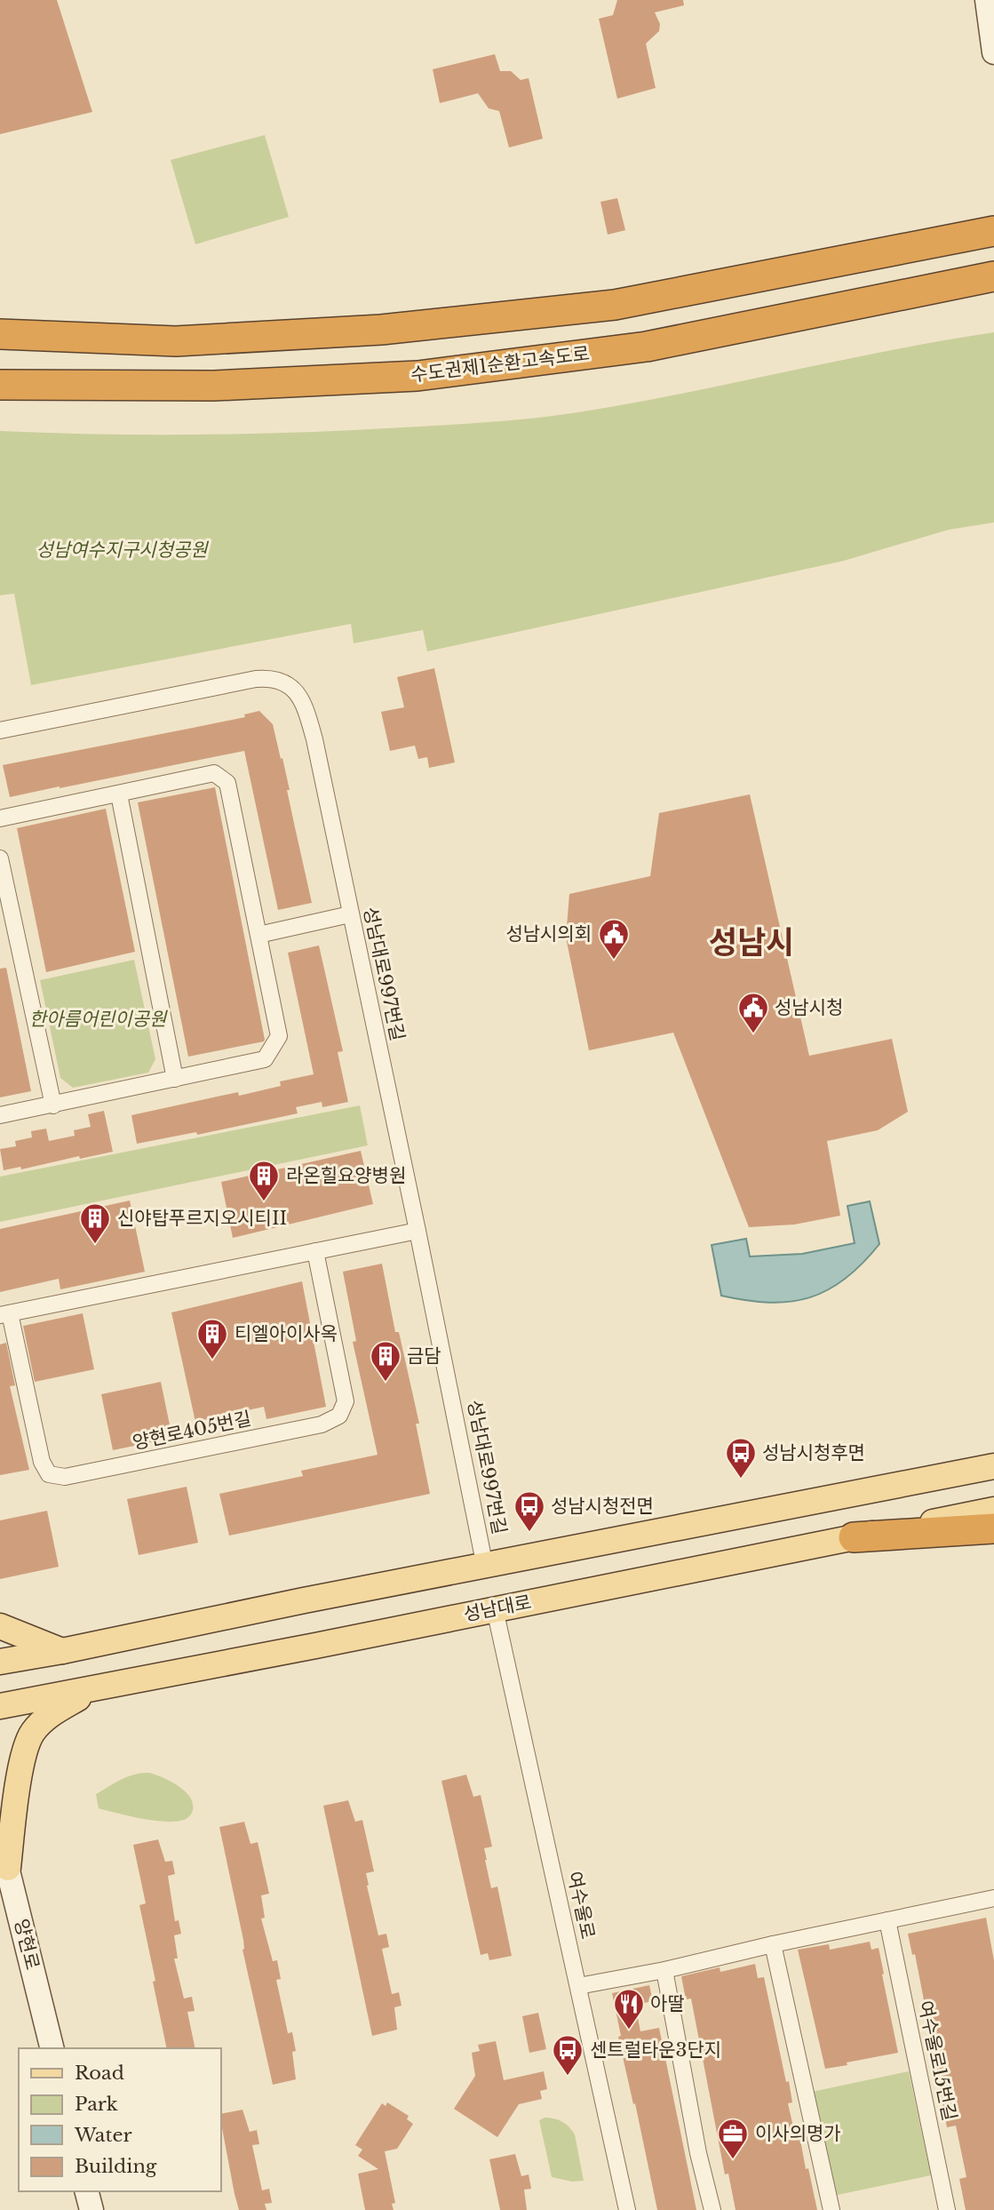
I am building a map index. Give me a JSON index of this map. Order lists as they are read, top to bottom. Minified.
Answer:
{"streets":{"highway":["수도권제1순환고속도로"],"main road":["성남대로","양현로"],"street":["성남대로997번길","양현로405번길","여수울로","여수울로15번길"]},"crossings":[["성남대로997번길","양현로405번길"],["성남대로","여수울로"]],"districts":["성남시"],"parks":["성남여수지구시청공원","한아름어린이공원"],"places":{"public building":["성남시의회","성남시청"],"building":["라온힐요양병원","신야탑푸르지오시티II","티엘아이사옥","금담"],"bus stop":["성남시청후면","성남시청전면","센트럴타운3단지"],"restaurant":["아딸"],"office":["이사의명가"]},"legend":["Road","Park","Water","Building"]}
